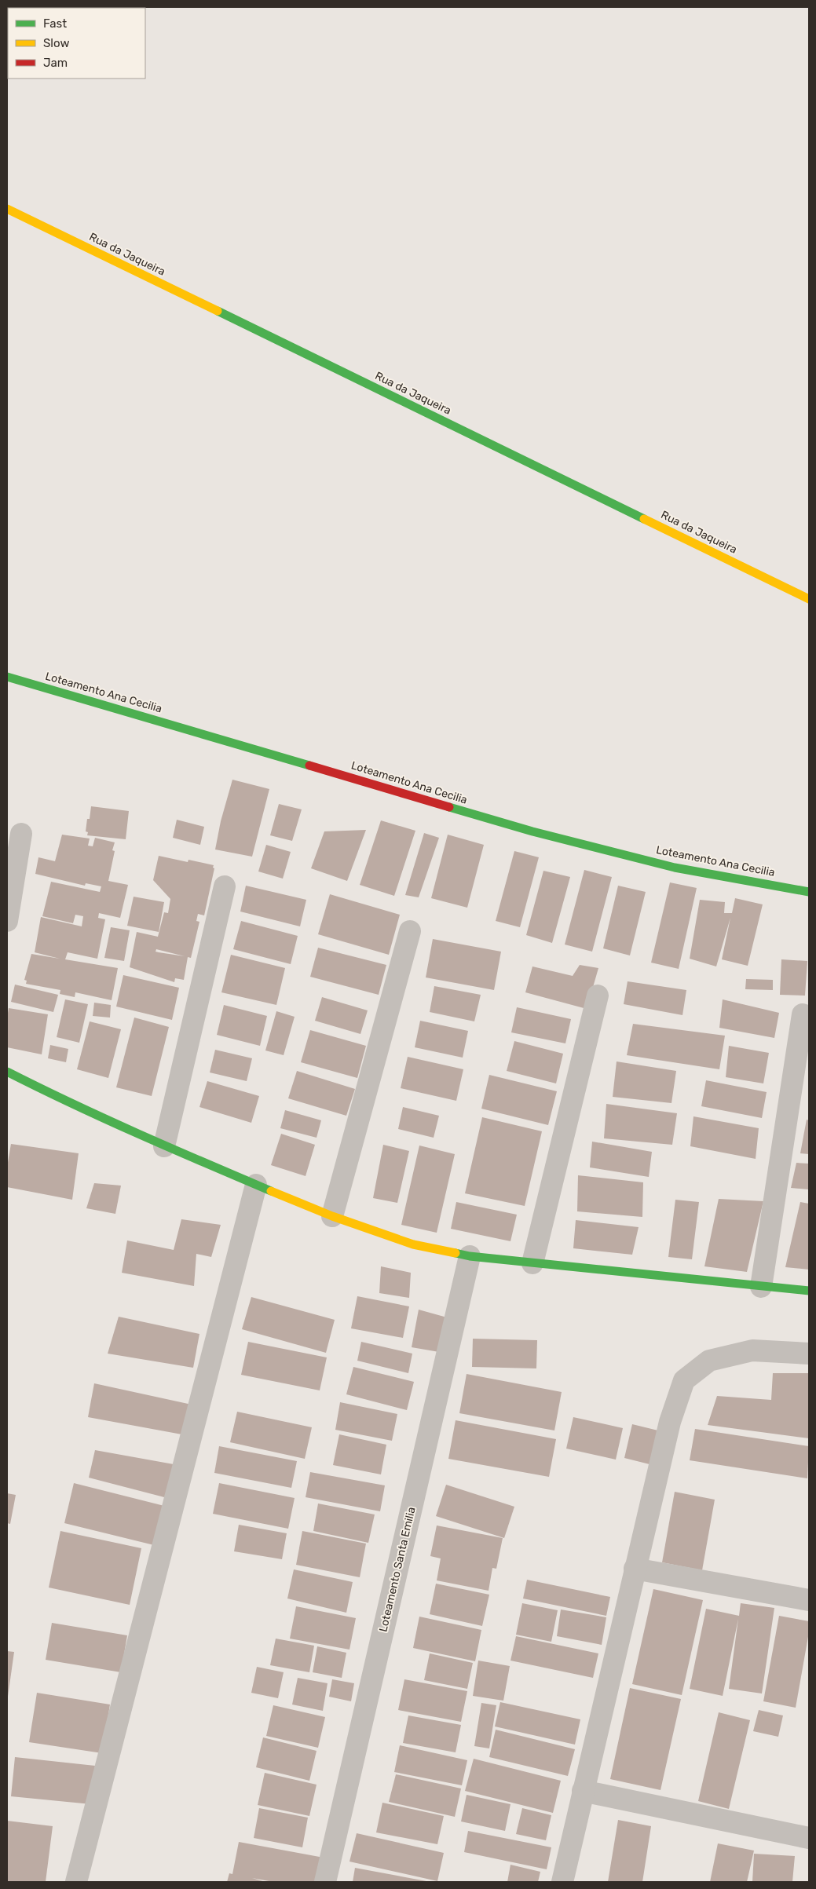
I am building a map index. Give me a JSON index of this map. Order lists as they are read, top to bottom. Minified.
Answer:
{"streets":{"street":["Rua da Jaqueira","Loteamento Ana Cecilia","Loteamento Santa Emilia"]},"legend":["Fast","Slow","Jam"]}
